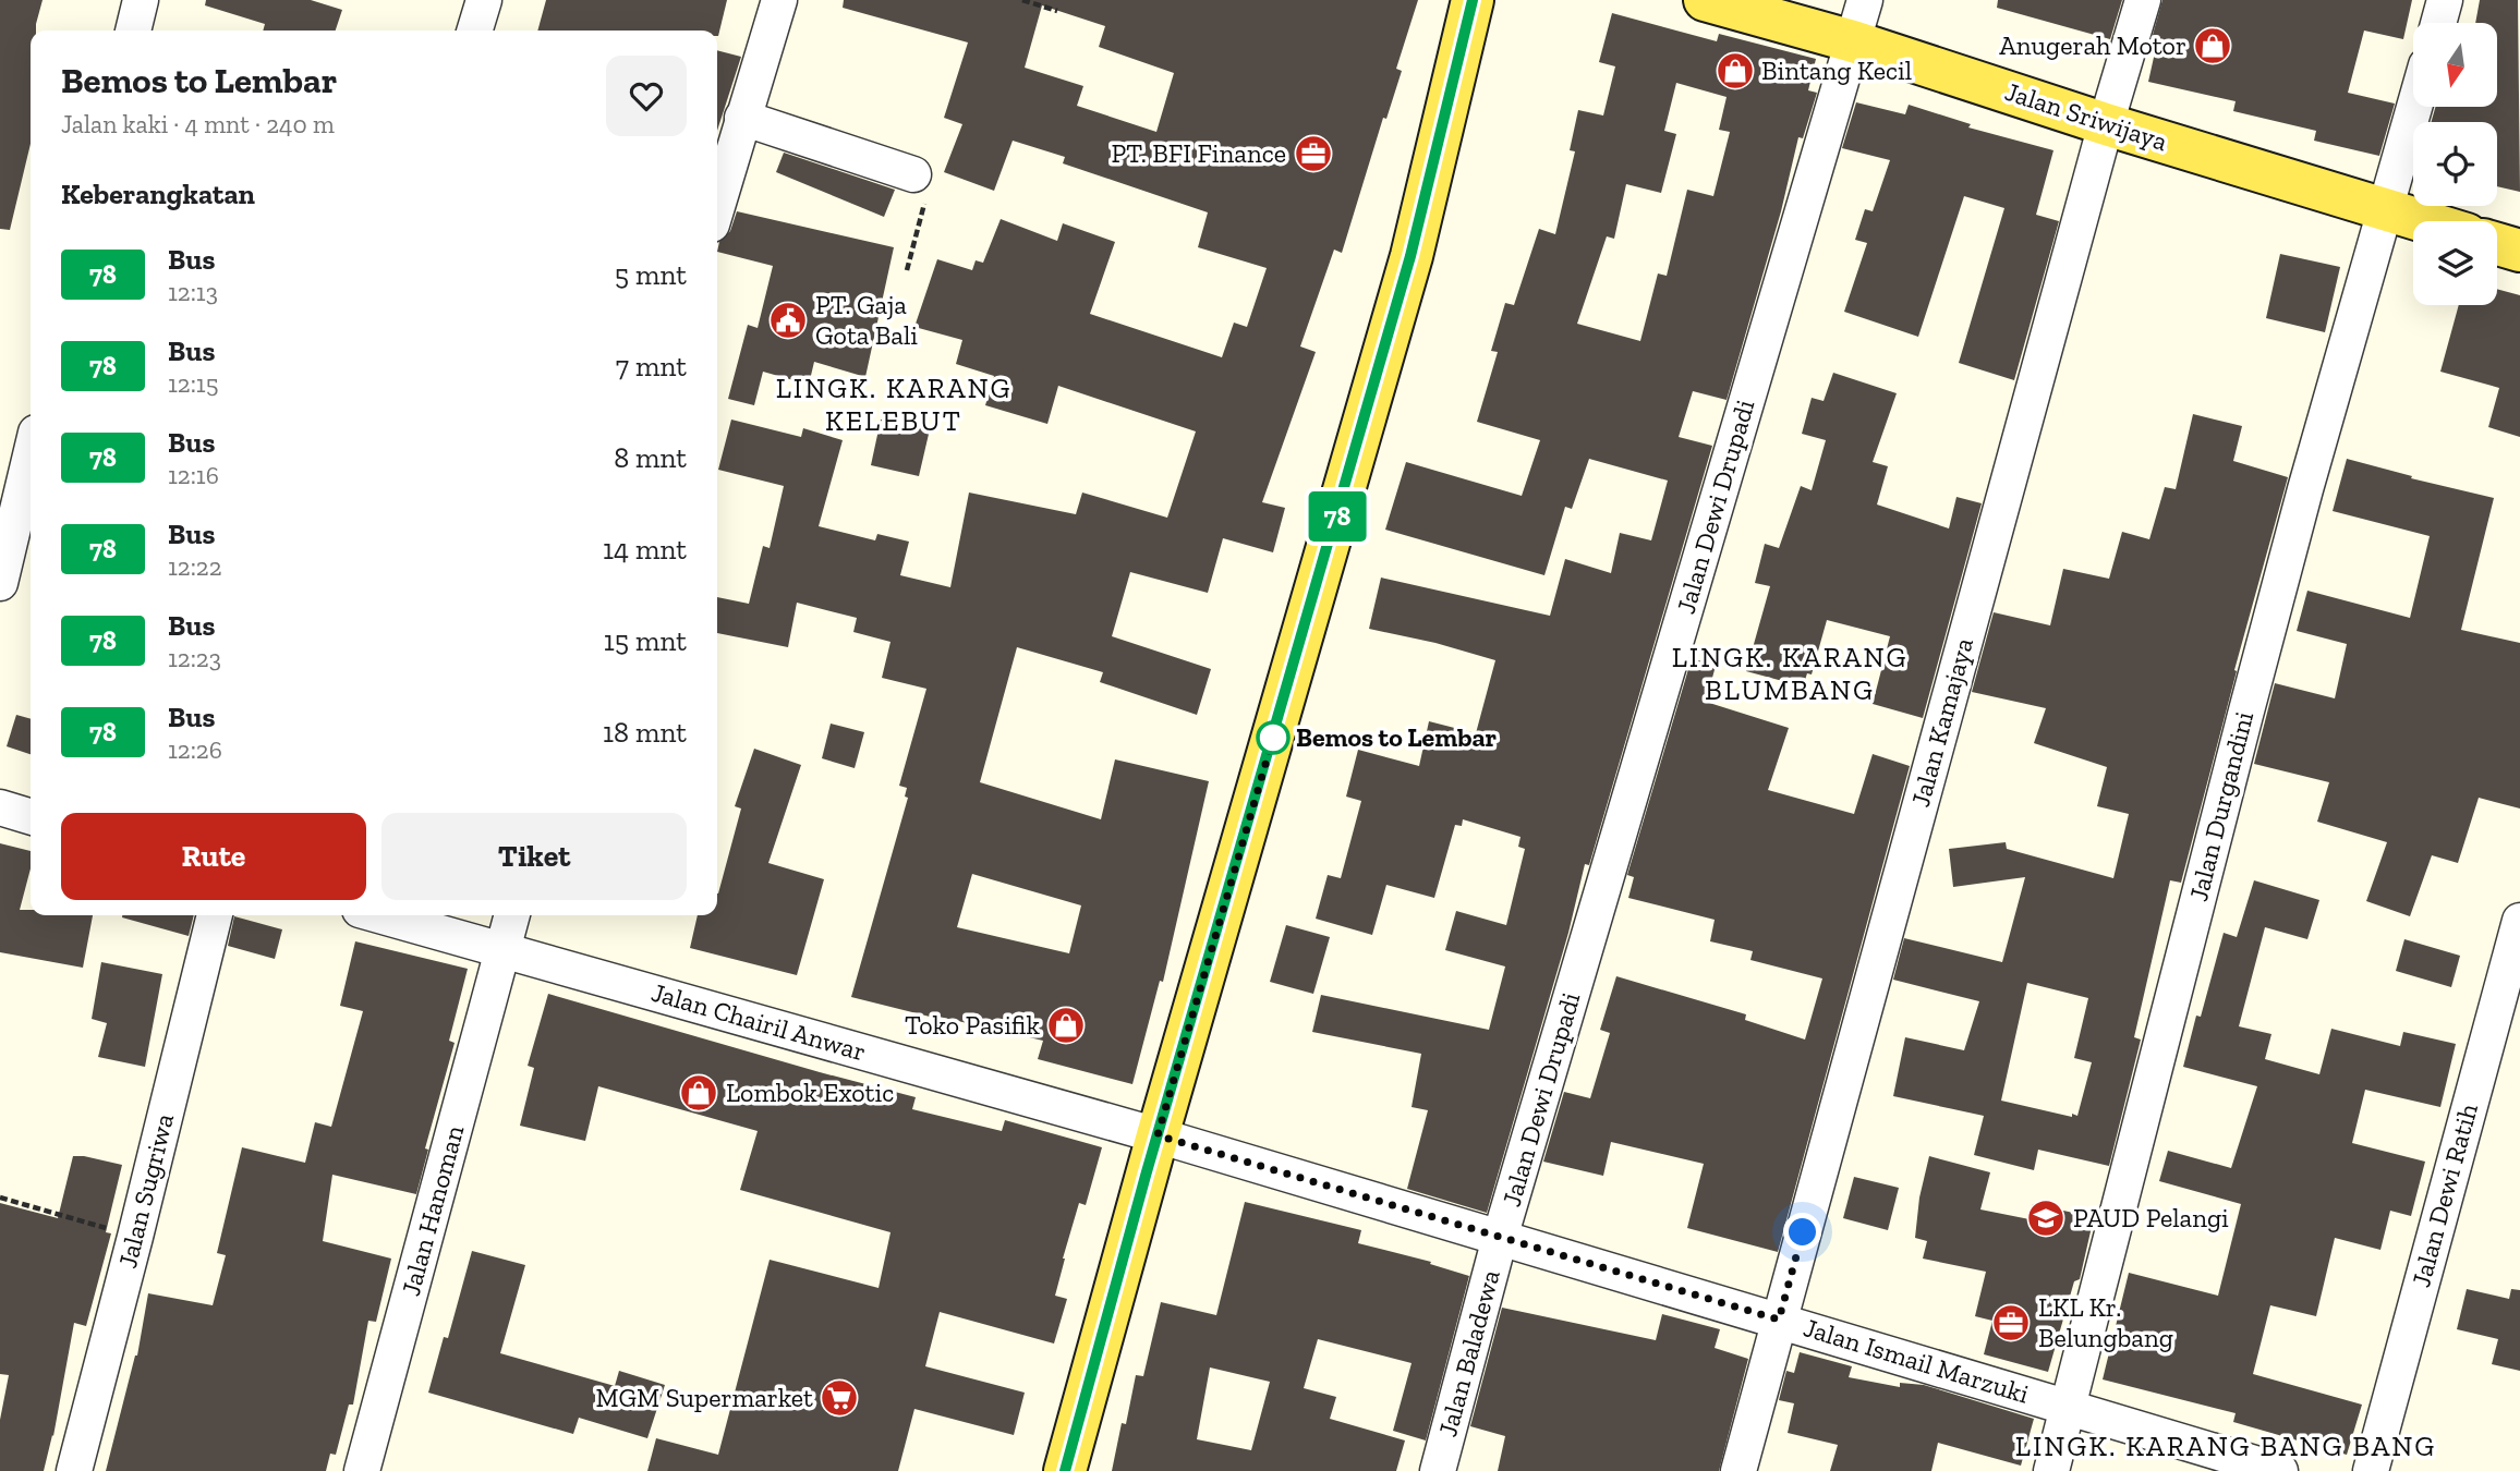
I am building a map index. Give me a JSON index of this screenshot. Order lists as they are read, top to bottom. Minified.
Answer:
{"streets":{"main road":["Jalan Sriwijaya"],"street":["Jalan Dewi Drupadi","Jalan Kamajaya","Jalan Durgandini","Jalan Chairil Anwar","Jalan Sugriwa","Jalan Dewi Ratih","Jalan Hanoman","Jalan Baladewa","Jalan Ismail Marzuki"]},"crossings":[["Jalan Sriwijaya","Jalan Dewi Drupadi"],["Jalan Sriwijaya","Jalan Kamajaya"],["Jalan Sriwijaya","Jalan Durgandini"],["Jalan Dewi Drupadi","Jalan Baladewa"],["Jalan Dewi Drupadi","Jalan Ismail Marzuki"],["Jalan Kamajaya","Jalan Ismail Marzuki"],["Jalan Durgandini","Jalan Ismail Marzuki"],["Jalan Chairil Anwar","Jalan Hanoman"],["Jalan Chairil Anwar","Jalan Ismail Marzuki"],["Jalan Baladewa","Jalan Ismail Marzuki"]],"districts":["LINGK. KARANG KELEBUT","LINGK. KARANG BLUMBANG","LINGK. KARANG BANG BANG"],"places":{"shop":["Anugerah Motor","Bintang Kecil","Toko Pasifik","Lombok Exotic"],"office":["PT. BFI Finance","LKL Kr. Belungbang"],"public building":["PT. Gaja Gota Bali"],"other":["Bemos to Lembar"],"school or university":["PAUD Pelangi"],"supermarket":["MGM Supermarket"]},"lines":["bus line 78"],"north":"bottom","page":{"on_map":"78","heading":[["Bemos to Lembar","Jalan kaki · 4 mnt · 240 m"],"Keberangkatan"],"list":[{"mark":"78","name":"Bus","note":"12:13","value":"5 mnt"},{"mark":"78","name":"Bus","note":"12:15","value":"7 mnt"},{"mark":"78","name":"Bus","note":"12:16","value":"8 mnt"},{"mark":"78","name":"Bus","note":"12:22","value":"14 mnt"},{"mark":"78","name":"Bus","note":"12:23","value":"15 mnt"},{"mark":"78","name":"Bus","note":"12:26","value":"18 mnt"}],"buttons":["Rute","Tiket"]}}
